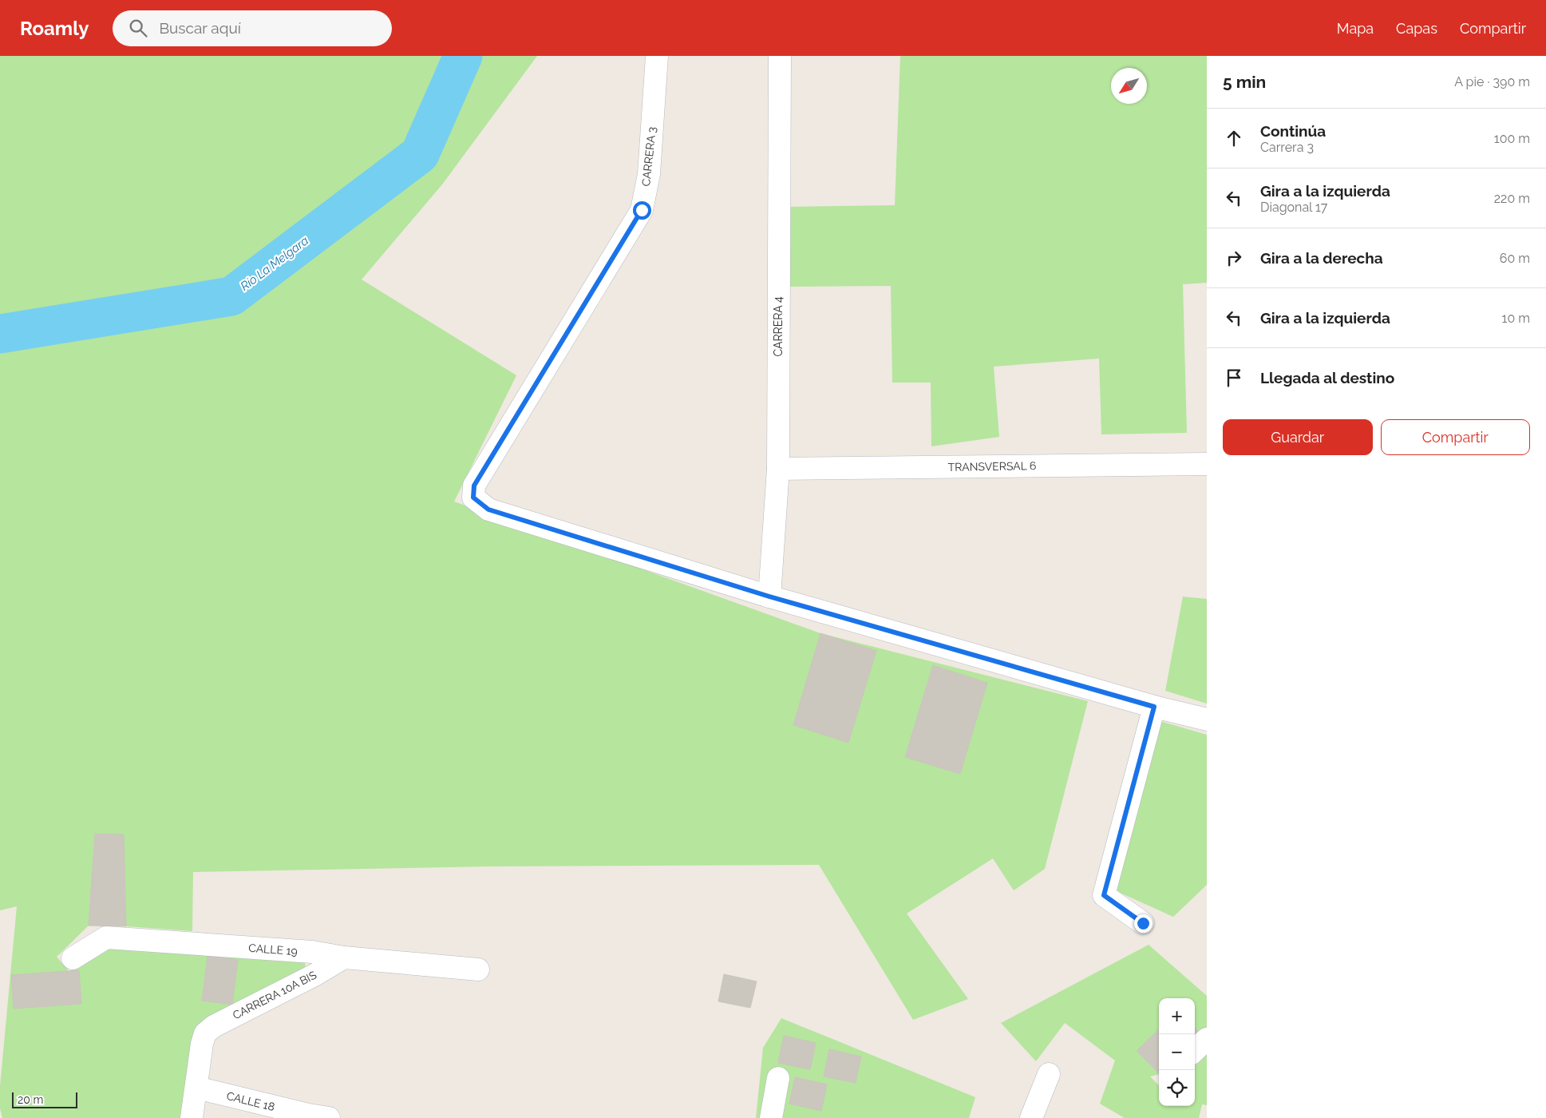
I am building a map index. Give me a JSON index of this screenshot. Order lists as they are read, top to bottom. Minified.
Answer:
{"streets":{"street":["CARRERA 3","CARRERA 4","TRANSVERSAL 6","CALLE 19","CARRERA 10A BIS","CALLE 18"]},"crossings":[["CARRERA 3","CARRERA 4"],["CARRERA 4","TRANSVERSAL 6"],["CALLE 19","CARRERA 10A BIS"],["CARRERA 10A BIS","CALLE 18"]],"water":["Río La Melgara"],"scale_bar":"20 m","north":"bottom left","page":{"header":"Roamly","search":"Buscar aquí","nav":["Mapa","Capas","Compartir"],"heading":["5 min","A pie · 390 m"],"list":[["Continúa","Carrera 3","100 m"],["Gira a la izquierda","Diagonal 17","220 m"],["Gira a la derecha","60 m"],["Gira a la izquierda","10 m"],"Llegada al destino"],"buttons":["Guardar","Compartir"],"map_buttons":["+","−"],"scale":"20 m"}}
